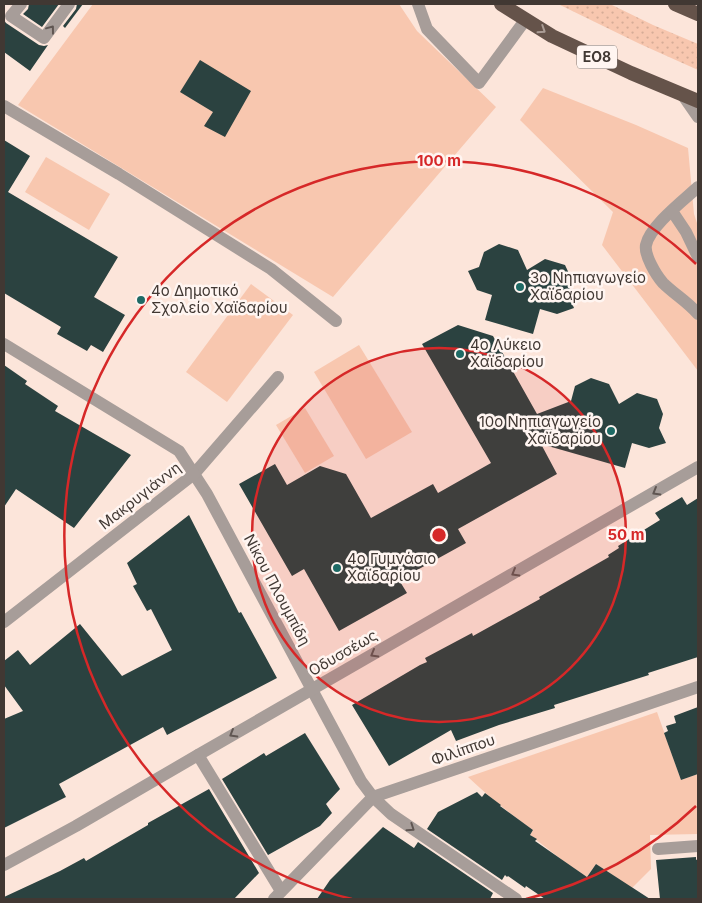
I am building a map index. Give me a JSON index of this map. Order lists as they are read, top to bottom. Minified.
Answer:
{"streets":{"highway":["ΕΟ8"],"street":["Μακρυγιάννη","Νίκου Πλουμπίδη","Οδυσσέως","Φιλίππου"]},"crossings":[["Μακρυγιάννη","Νίκου Πλουμπίδη"],["Νίκου Πλουμπίδη","Οδυσσέως"],["Νίκου Πλουμπίδη","Φιλίππου"]],"one_way":["Οδυσσέως"],"places":["3ο Νηπιαγωγείο Χαϊδαρίου","4ο Δημοτικό Σχολείο Χαϊδαρίου","4ο Λύκειο Χαϊδαρίου","10ο Νηπιαγωγείο Χαϊδαρίου","4ο Γυμνάσιο Χαϊδαρίου"],"rings":["100 m","50 m"]}
